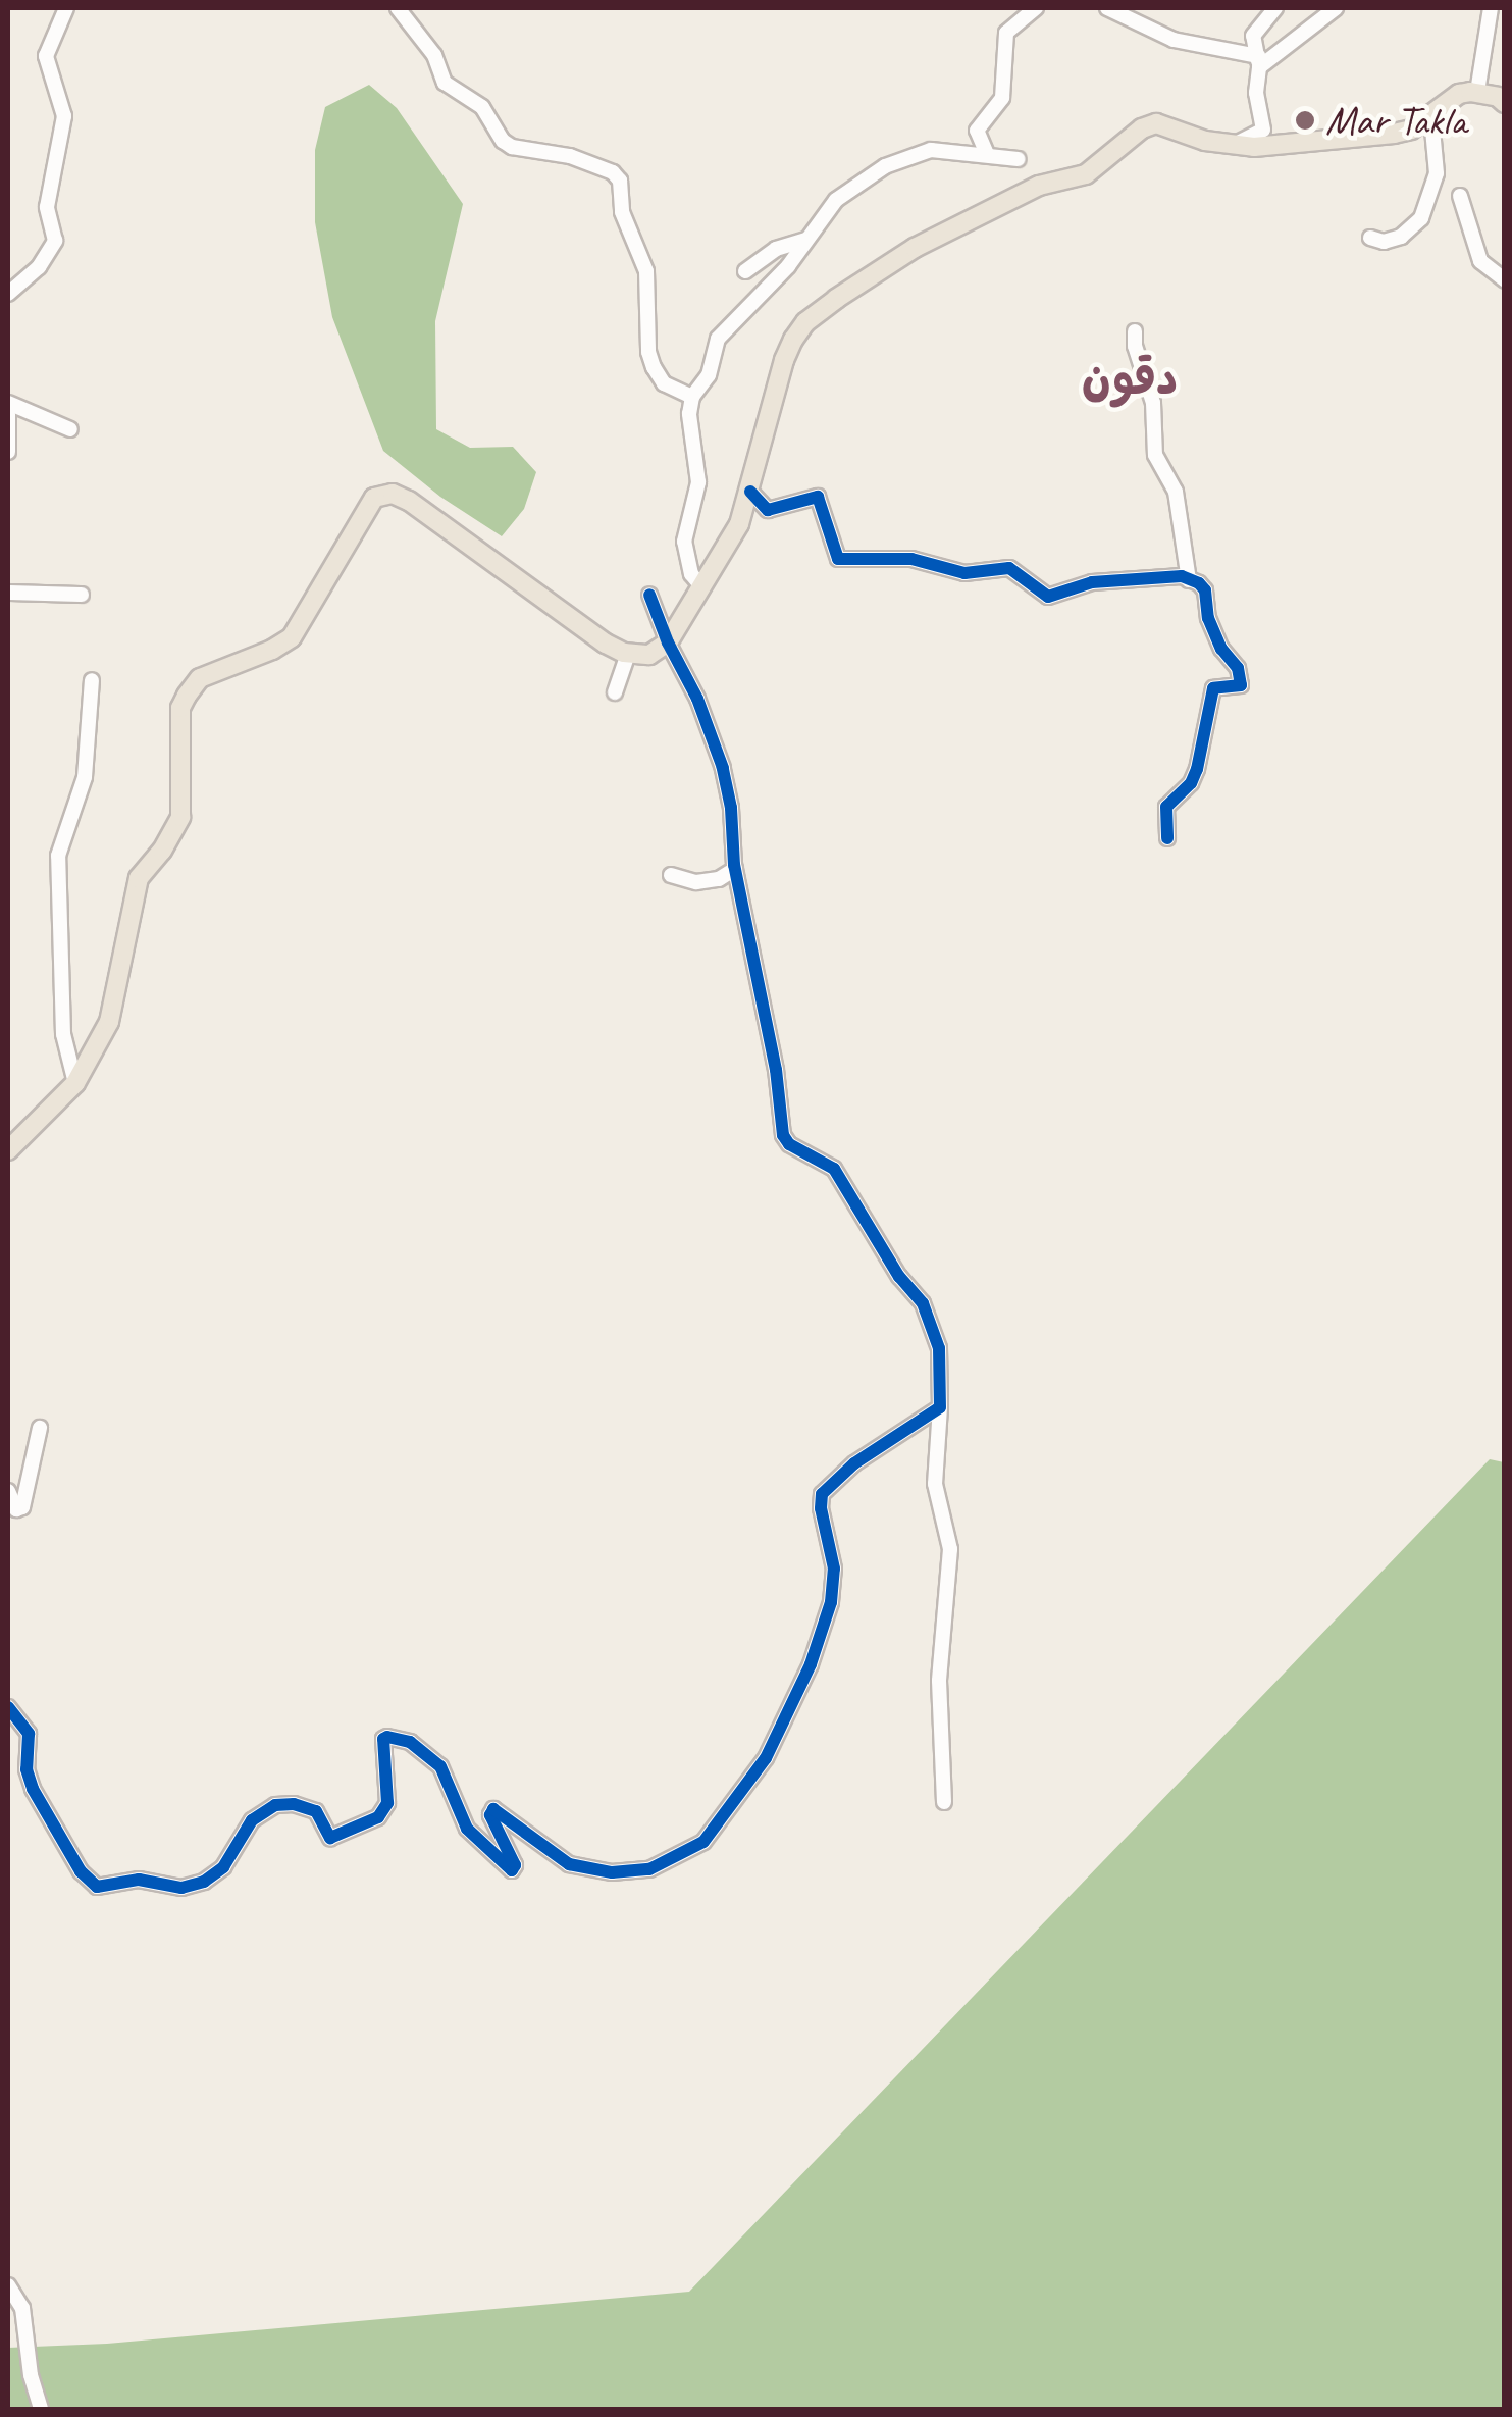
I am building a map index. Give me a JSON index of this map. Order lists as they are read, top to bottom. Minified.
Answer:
{"districts":["دقون"],"places":["Mar Takla"]}
